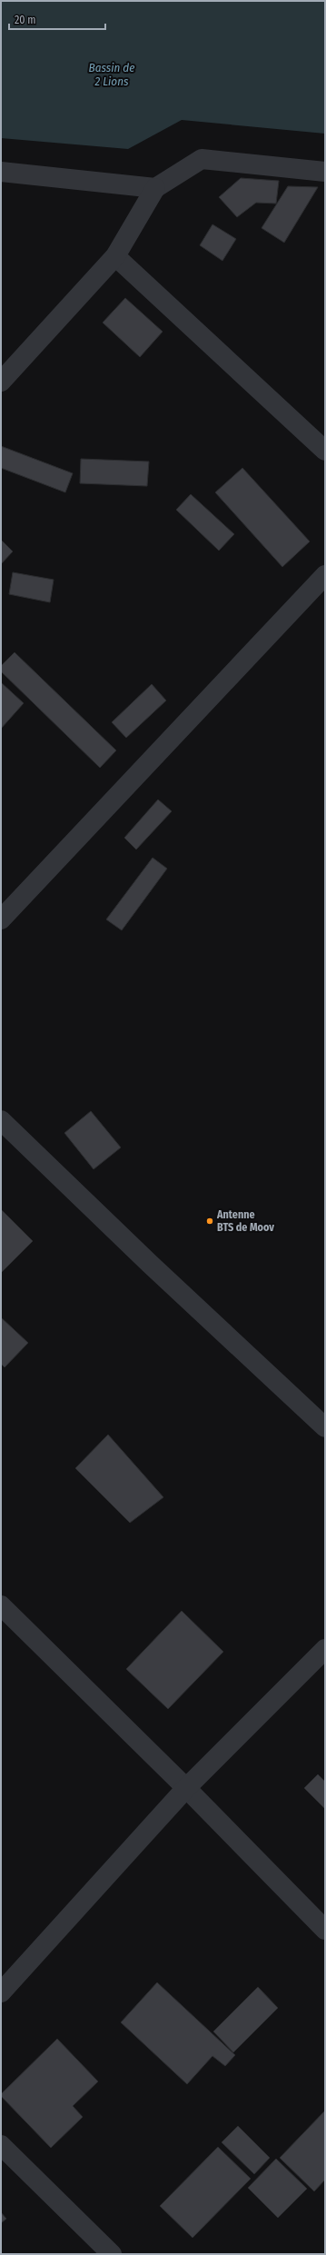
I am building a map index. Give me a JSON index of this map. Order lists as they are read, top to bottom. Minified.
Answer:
{"water":["Bassin de 2 Lions"],"places":["Antenne BTS de Moov"],"scale_bar":"20 m"}
